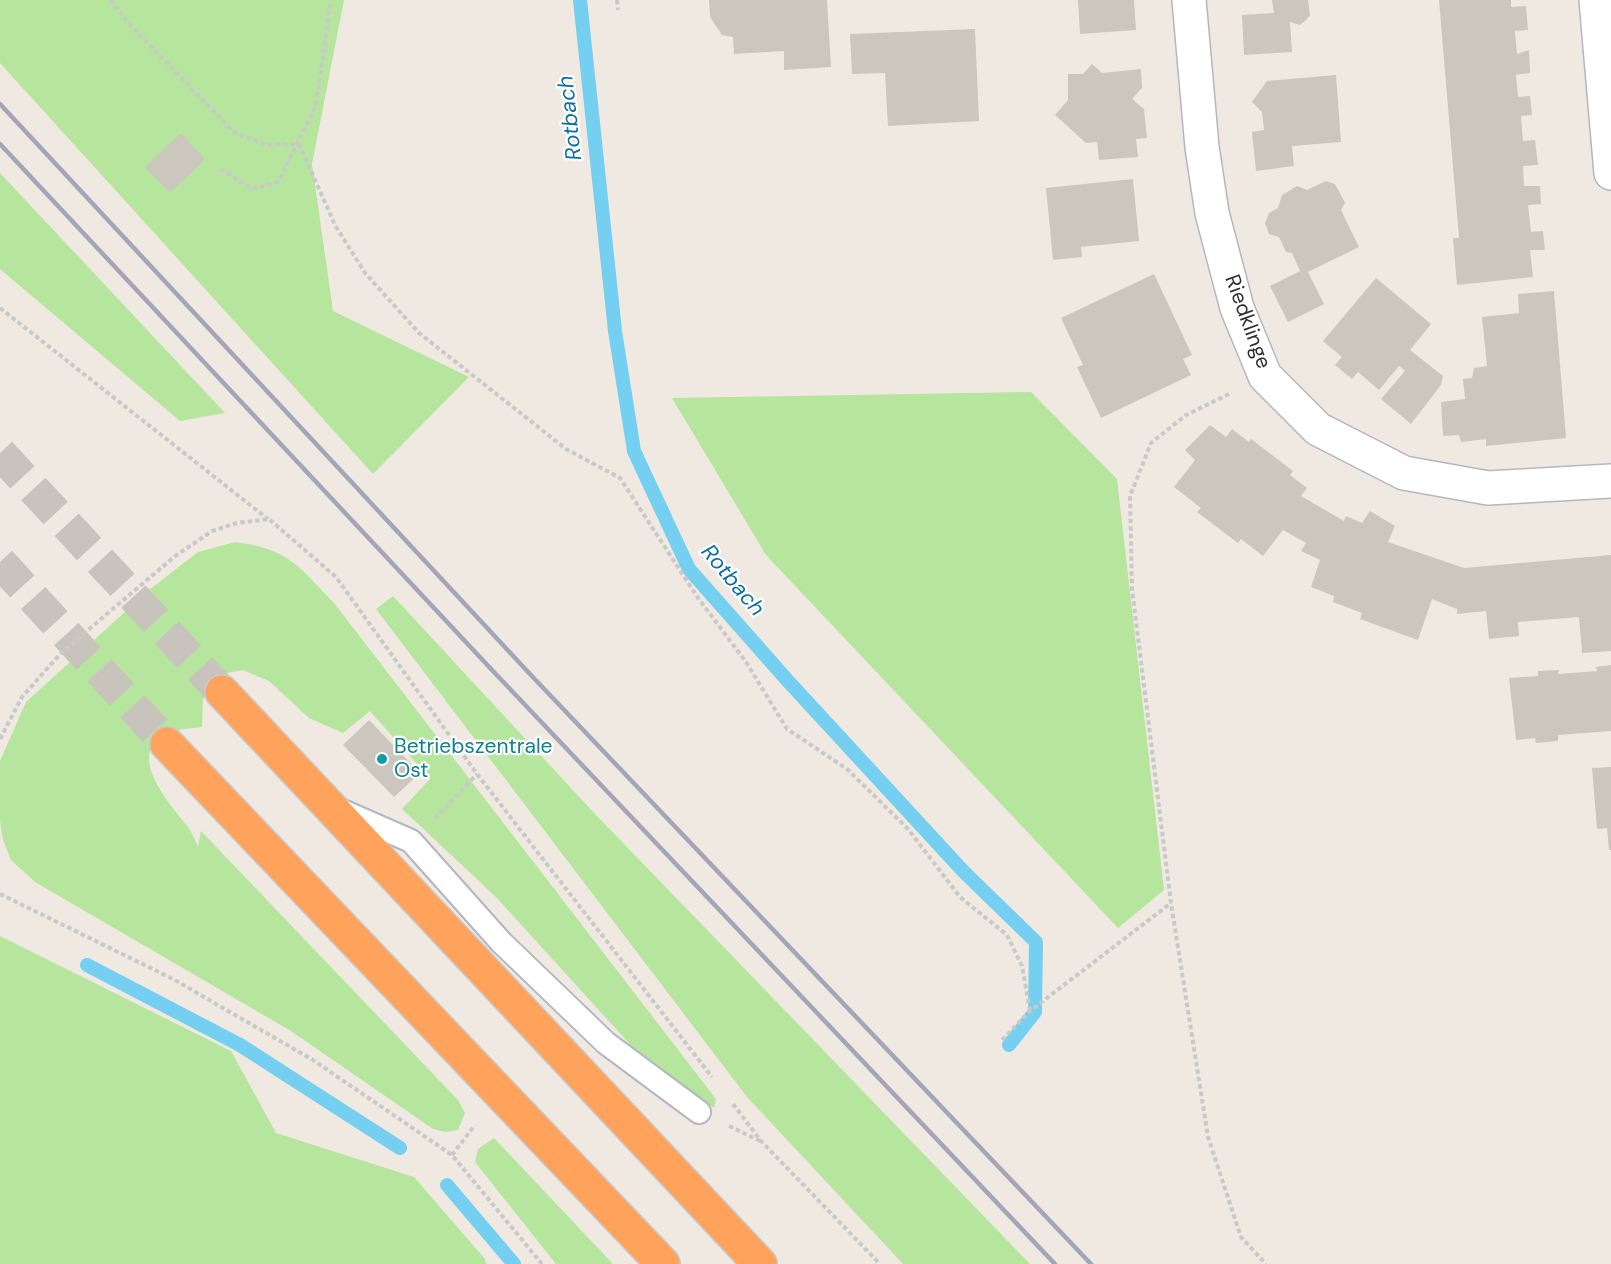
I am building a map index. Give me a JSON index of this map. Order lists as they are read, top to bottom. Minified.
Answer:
{"streets":{"street":["Riedklinge"]},"water":["Rotbach"],"places":["Betriebszentrale Ost"]}
